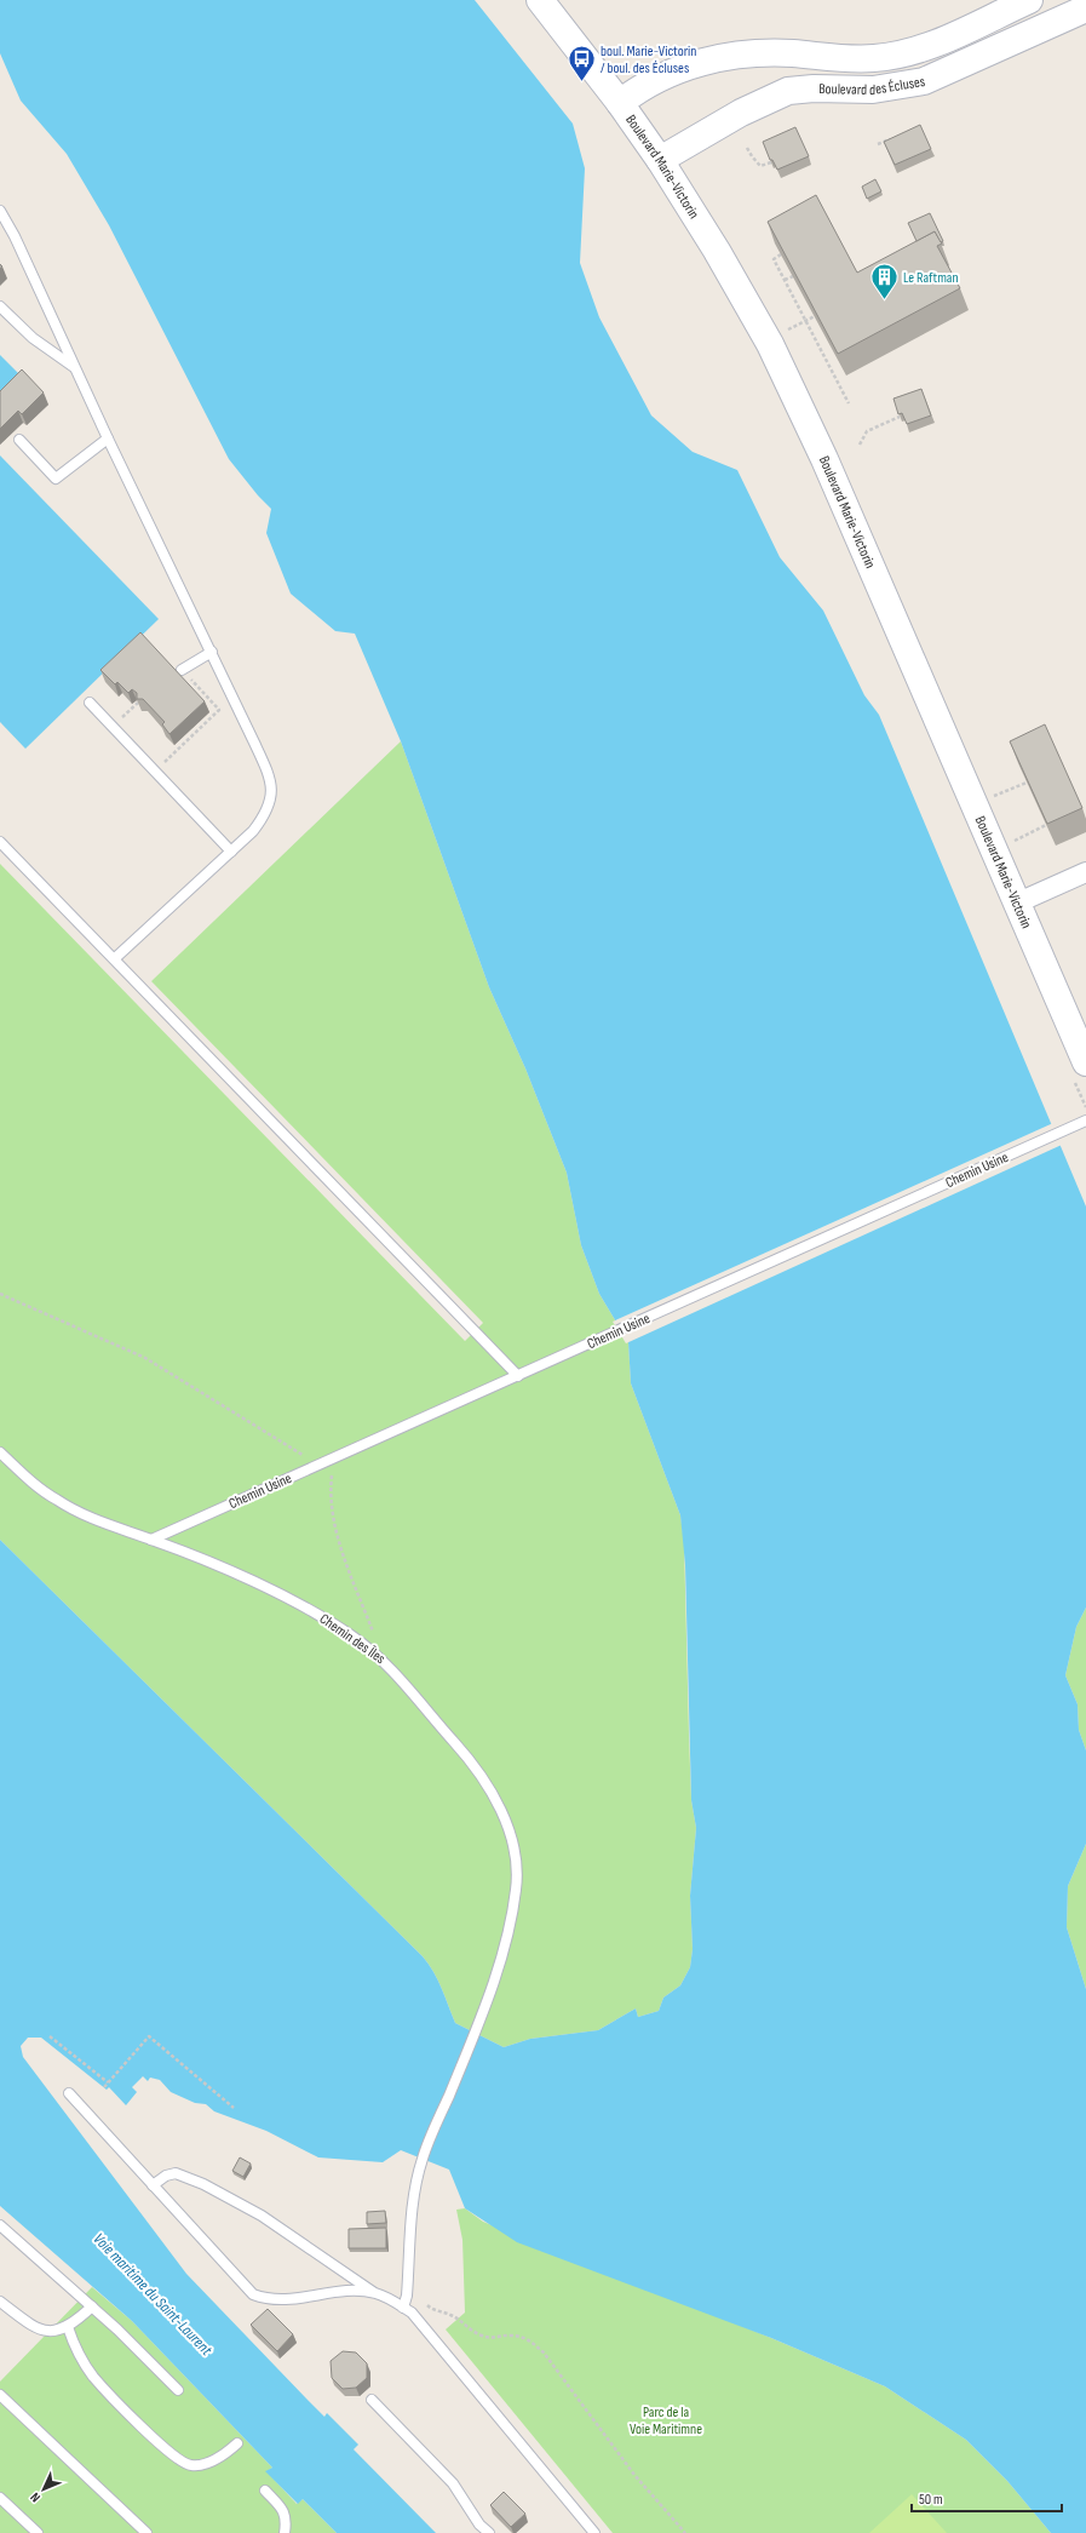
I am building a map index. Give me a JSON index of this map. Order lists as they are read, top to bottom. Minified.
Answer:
{"streets":{"street":["Boulevard des Écluses","Boulevard Marie-Victorin"],"lane":["Chemin Usine","Chemin des Îles"]},"crossings":[["Boulevard des Écluses","Boulevard Marie-Victorin"],["Chemin Usine","Chemin des Îles"]],"water":["Voie maritime du Saint-Laurent"],"parks":["Parc de la Voie Maritimne"],"places":{"bus stop":["boul. Marie-Victorin / boul. des Écluses"],"building":["Le Raftman"]},"scale_bar":"50 m","north":"bottom left"}
